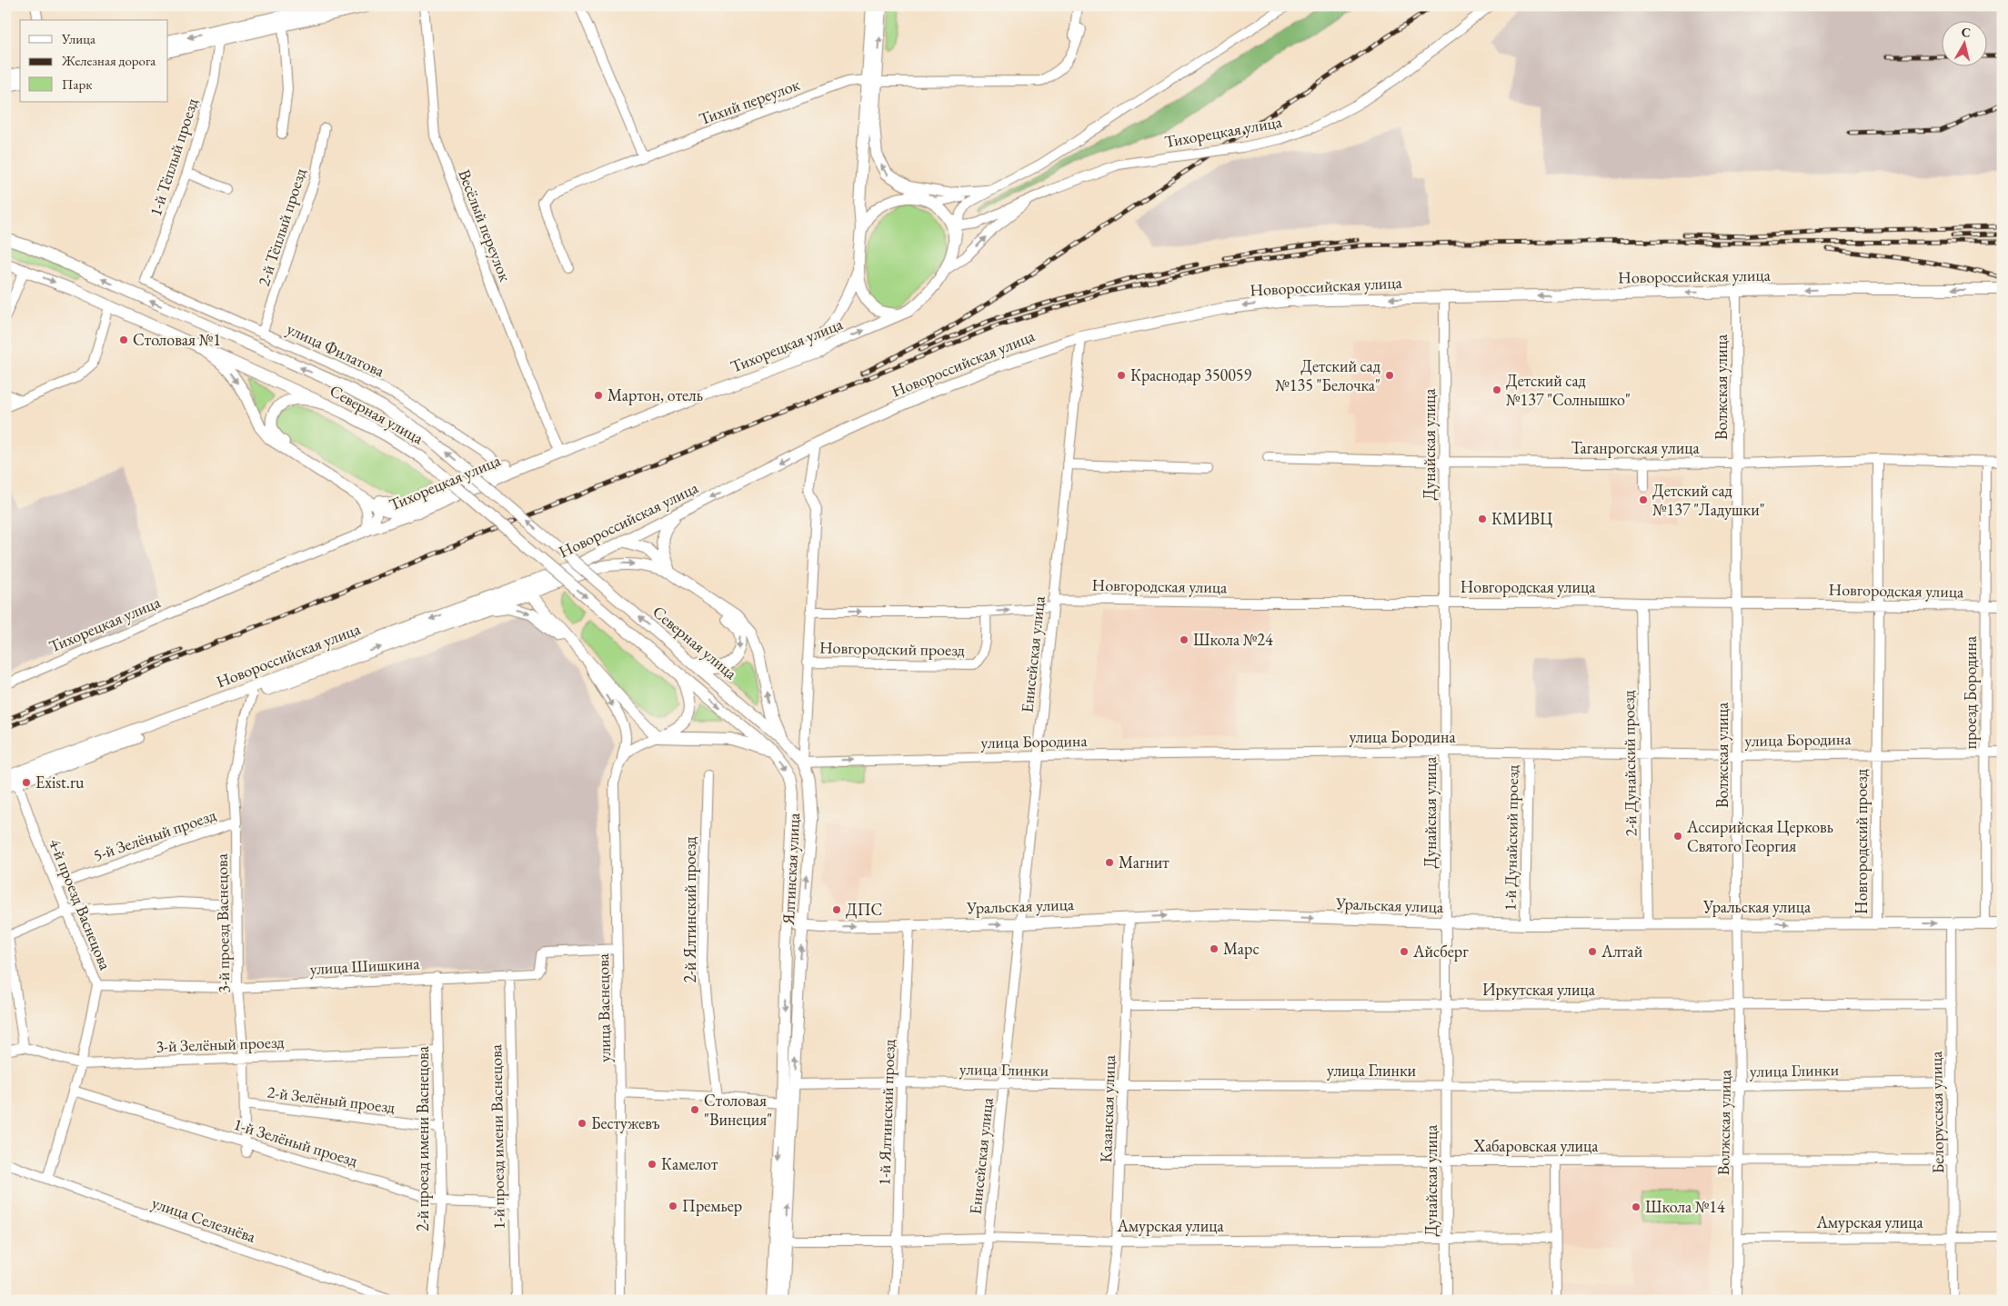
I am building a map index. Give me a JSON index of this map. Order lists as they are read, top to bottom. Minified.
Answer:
{"streets":{"main road":["Тихорецкая улица","Новороссийская улица","Северная улица","Ялтинская улица","Уральская улица"],"street":["Тихий переулок","1-й Тёплый проезд","Весёлый переулок","2-й Тёплый проезд","улица Филатова","Волжская улица","Дунайская улица","Таганрогская улица","Новгородская улица","Новгородский проезд","Енисейская улица","проезд Бородина","улица Бородина","2-й Дунайский проезд","5-й Зелёный проезд","1-й Дунайский проезд","4-й проезд Васнецова","2-й Ялтинский проезд","3-й проезд Васнецова","улица Шишкина","Иркутская улица","улица Васнецова","3-й Зелёный проезд","улица Глинки","2-й Зелёный проезд","Казанская улица","1-й Ялтинский проезд","Белорусская улица","1-й проезд имени Васнецова","2-й проезд имени Васнецова","1-й Зелёный проезд","Хабаровская улица","улица Селезнёва","Амурская улица"]},"crossings":[["Тихорецкая улица","Весёлый переулок"],["Тихорецкая улица","улица Филатова"],["1-й Тёплый проезд","улица Филатова"],["2-й Тёплый проезд","улица Филатова"],["Новороссийская улица","Волжская улица"],["Новороссийская улица","Северная улица"],["Новороссийская улица","Дунайская улица"],["Новороссийская улица","Енисейская улица"],["Новороссийская улица","Ялтинская улица"],["Новороссийская улица","4-й проезд Васнецова"],["Новороссийская улица","3-й проезд Васнецова"],["Волжская улица","Таганрогская улица"],["Волжская улица","Новгородская улица"],["Волжская улица","улица Бородина"],["Волжская улица","Уральская улица"],["Волжская улица","Иркутская улица"],["Волжская улица","улица Глинки"],["Волжская улица","Хабаровская улица"],["Волжская улица","Амурская улица"],["Северная улица","улица Бородина"],["Северная улица","Ялтинская улица"],["Северная улица","улица Васнецова"],["Дунайская улица","Таганрогская улица"],["Дунайская улица","Новгородская улица"],["Дунайская улица","улица Бородина"],["Дунайская улица","Уральская улица"],["Дунайская улица","Иркутская улица"],["Дунайская улица","улица Глинки"],["Дунайская улица","Хабаровская улица"],["Дунайская улица","Амурская улица"],["Таганрогская улица","Новгородский проезд"],["Таганрогская улица","проезд Бородина"],["Новгородская улица","Новгородский проезд"],["Новгородская улица","Енисейская улица"],["Новгородская улица","проезд Бородина"],["Новгородская улица","2-й Дунайский проезд"],["Новгородская улица","Ялтинская улица"],["Новгородский проезд","улица Бородина"],["Новгородский проезд","Ялтинская улица"],["Новгородский проезд","Уральская улица"],["Енисейская улица","улица Бородина"],["Енисейская улица","Уральская улица"],["Енисейская улица","улица Глинки"],["Енисейская улица","Амурская улица"],["проезд Бородина","улица Бородина"],["проезд Бородина","Уральская улица"],["улица Бородина","2-й Дунайский проезд"],["улица Бородина","1-й Дунайский проезд"],["улица Бородина","Ялтинская улица"],["2-й Дунайский проезд","Уральская улица"],["5-й Зелёный проезд","4-й проезд Васнецова"],["5-й Зелёный проезд","3-й проезд Васнецова"],["1-й Дунайский проезд","Уральская улица"],["Ялтинская улица","Уральская улица"],["Ялтинская улица","улица Глинки"],["Ялтинская улица","Амурская улица"],["4-й проезд Васнецова","улица Шишкина"],["4-й проезд Васнецова","3-й Зелёный проезд"],["4-й проезд Васнецова","1-й Зелёный проезд"],["4-й проезд Васнецова","улица Селезнёва"],["Уральская улица","Казанская улица"],["Уральская улица","1-й Ялтинский проезд"],["Уральская улица","Белорусская улица"],["3-й проезд Васнецова","улица Шишкина"],["3-й проезд Васнецова","3-й Зелёный проезд"],["3-й проезд Васнецова","2-й Зелёный проезд"],["3-й проезд Васнецова","1-й Зелёный проезд"],["улица Шишкина","улица Васнецова"],["улица Шишкина","1-й проезд имени Васнецова"],["улица Шишкина","2-й проезд имени Васнецова"],["Иркутская улица","Казанская улица"],["Иркутская улица","Белорусская улица"],["3-й Зелёный проезд","2-й проезд имени Васнецова"],["улица Глинки","Казанская улица"],["улица Глинки","1-й Ялтинский проезд"],["улица Глинки","Белорусская улица"],["2-й Зелёный проезд","2-й проезд имени Васнецова"],["Казанская улица","Хабаровская улица"],["Казанская улица","Амурская улица"],["1-й Ялтинский проезд","Амурская улица"],["Белорусская улица","Хабаровская улица"],["Белорусская улица","Амурская улица"],["1-й проезд имени Васнецова","1-й Зелёный проезд"],["2-й проезд имени Васнецова","1-й Зелёный проезд"]],"one_way":["Уральская улица"],"places":["Столовая №1","Краснодар 350059","Детский сад №135 \"Белочка\"","Детский сад №137 \"Солнышко\"","Мартон, отель","Детский сад №137 \"Ладушки\"","КМИВЦ","Школа №24","Exist.ru","Ассирийская Церковь Святого Георгия","Магнит","ДПС","Марс","Айсберг","Алтай","Столовая \"Винеция\"","Бестужевъ","Камелот","Премьер","Школа №14"],"legend":["Улица","Железная дорога","Парк"],"north":"top"}
